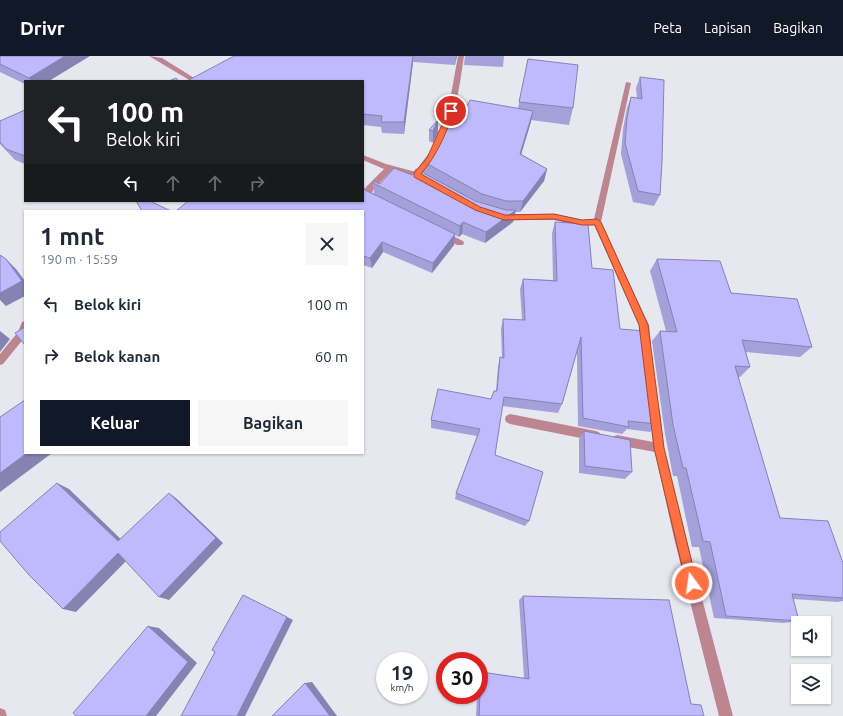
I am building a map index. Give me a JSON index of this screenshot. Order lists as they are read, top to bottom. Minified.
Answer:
{"page":{"header":"Drivr","nav":["Peta","Lapisan","Bagikan"],"turn":["100 m","Belok kiri"],"heading":["1 mnt","190 m · 15:59"],"list":[{"name":"Belok kiri","value":"100 m"},{"name":"Belok kanan","value":"60 m"}],"buttons":["Keluar","Bagikan"],"speed":"19 km/h","limit":"30"}}
